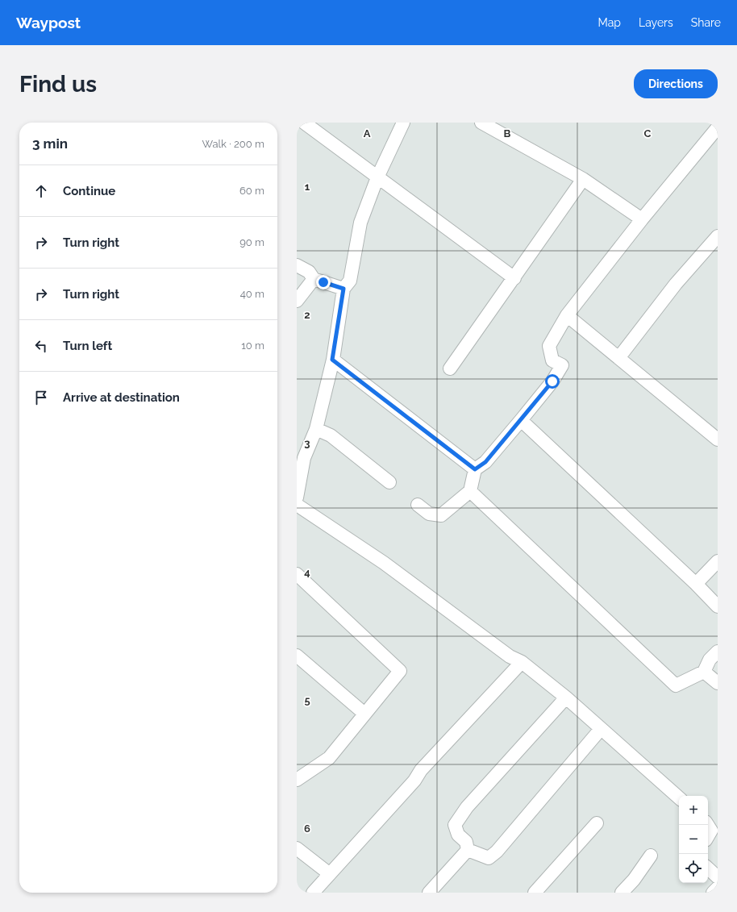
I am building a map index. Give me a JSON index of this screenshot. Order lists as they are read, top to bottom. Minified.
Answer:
{"page":{"header":"Waypost","nav":["Map","Layers","Share"],"buttons":"Directions","title":"Find us","heading":["3 min","Walk · 200 m"],"list":[["Continue","60 m"],["Turn right","90 m"],["Turn right","40 m"],["Turn left","10 m"],"Arrive at destination"],"map_buttons":["+","−"]},"grid":{"columns":["A","B","C"],"rows":["1","2","3","4","5","6"]}}
